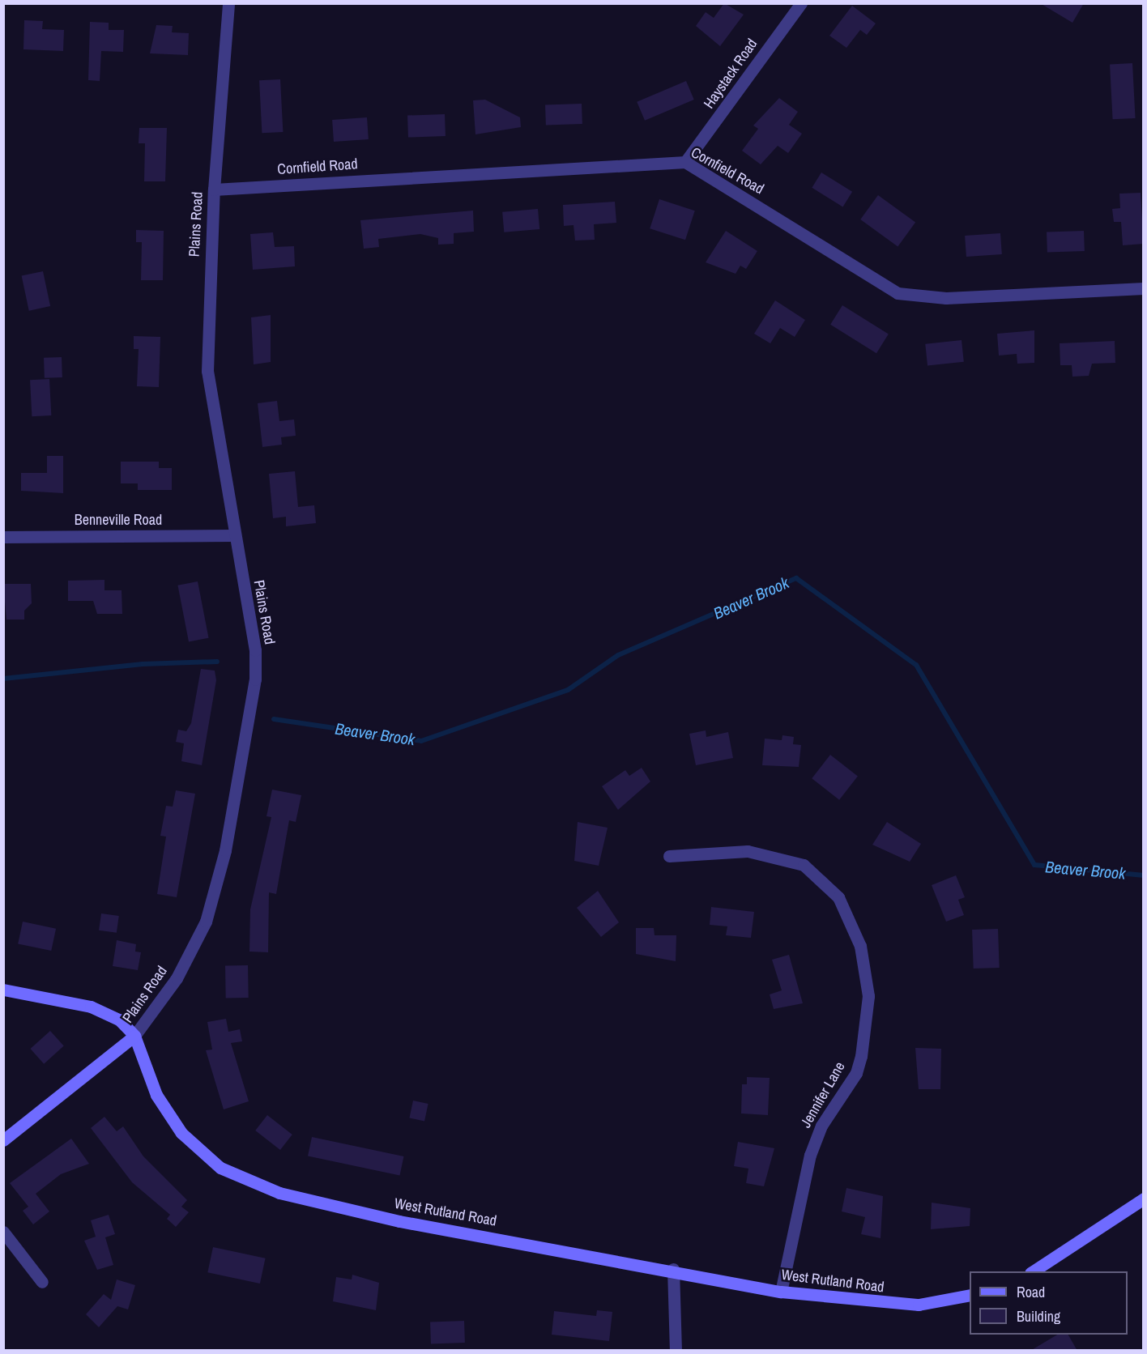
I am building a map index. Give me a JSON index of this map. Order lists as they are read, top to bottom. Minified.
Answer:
{"streets":{"main road":["Plains Road","West Rutland Road"],"street":["Haystack Road","Cornfield Road","Benneville Road","Jennifer Lane"]},"crossings":[["Haystack Road","Cornfield Road"],["Cornfield Road","Plains Road"],["Plains Road","Benneville Road"],["Plains Road","West Rutland Road"],["Jennifer Lane","West Rutland Road"]],"water":["Beaver Brook"],"legend":["Road","Building"]}
